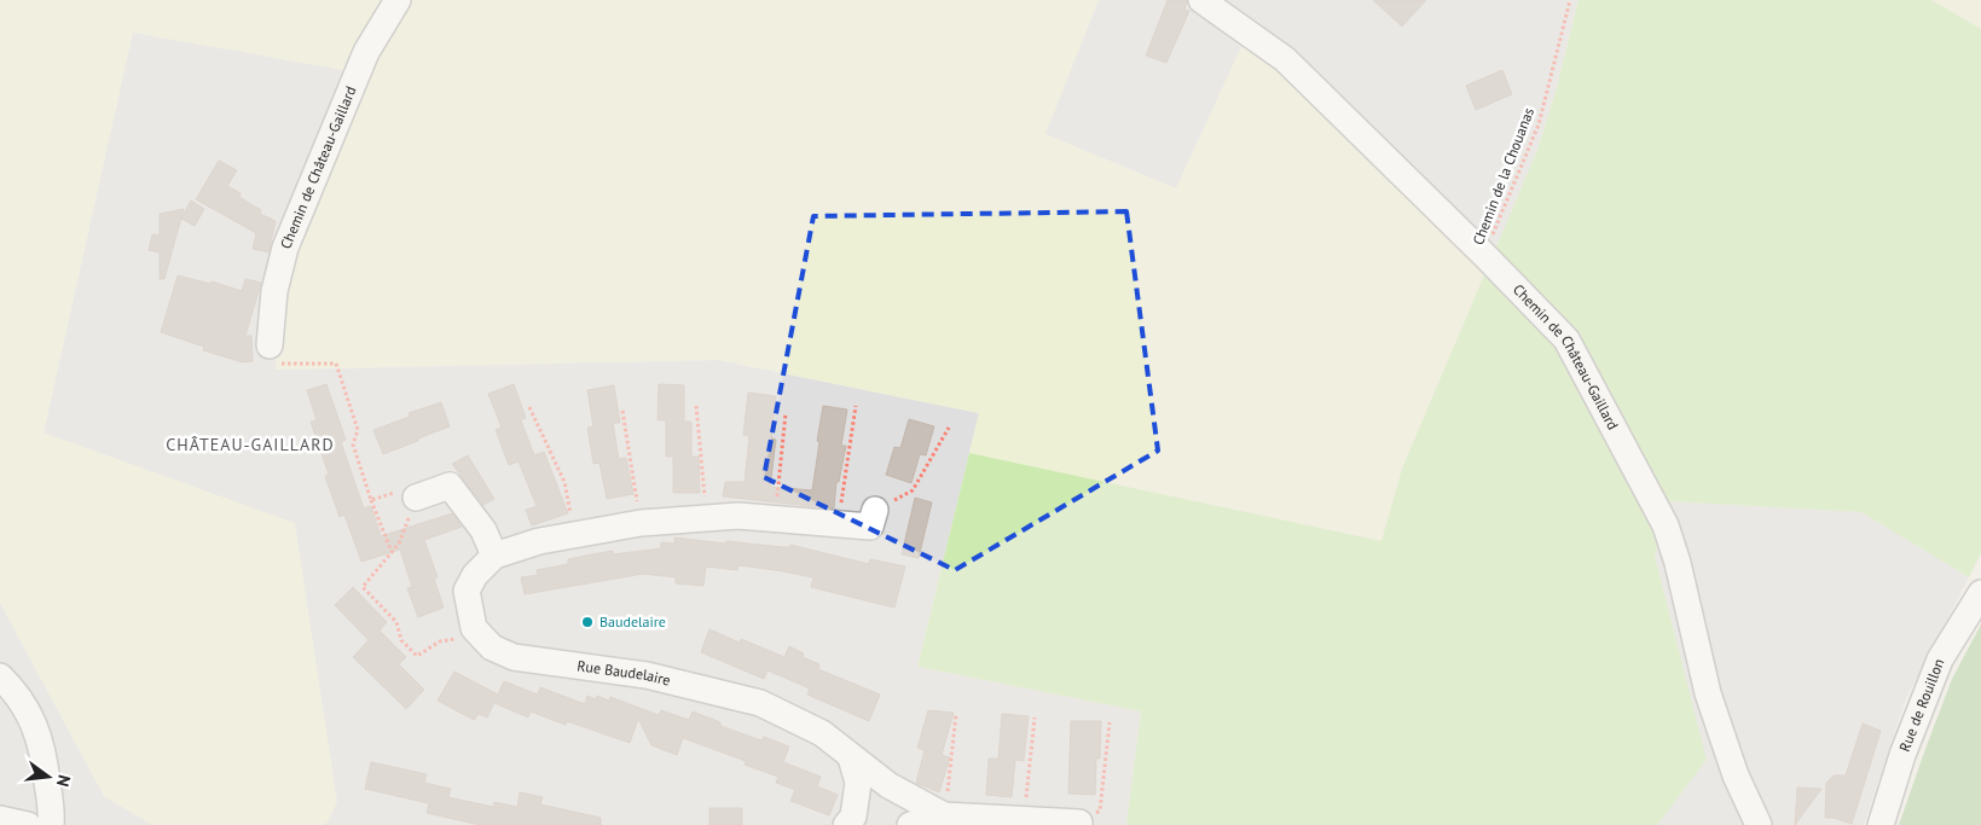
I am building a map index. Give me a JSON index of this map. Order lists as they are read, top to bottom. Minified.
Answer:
{"streets":{"street":["Chemin de Château-Gaillard","Rue Baudelaire","Rue de Rouillon"],"path":["Chemin de la Chouanas"]},"crossings":[["Chemin de Château-Gaillard","Chemin de la Chouanas"]],"districts":["CHÂTEAU-GAILLARD"],"places":["Baudelaire"],"north":"right"}
